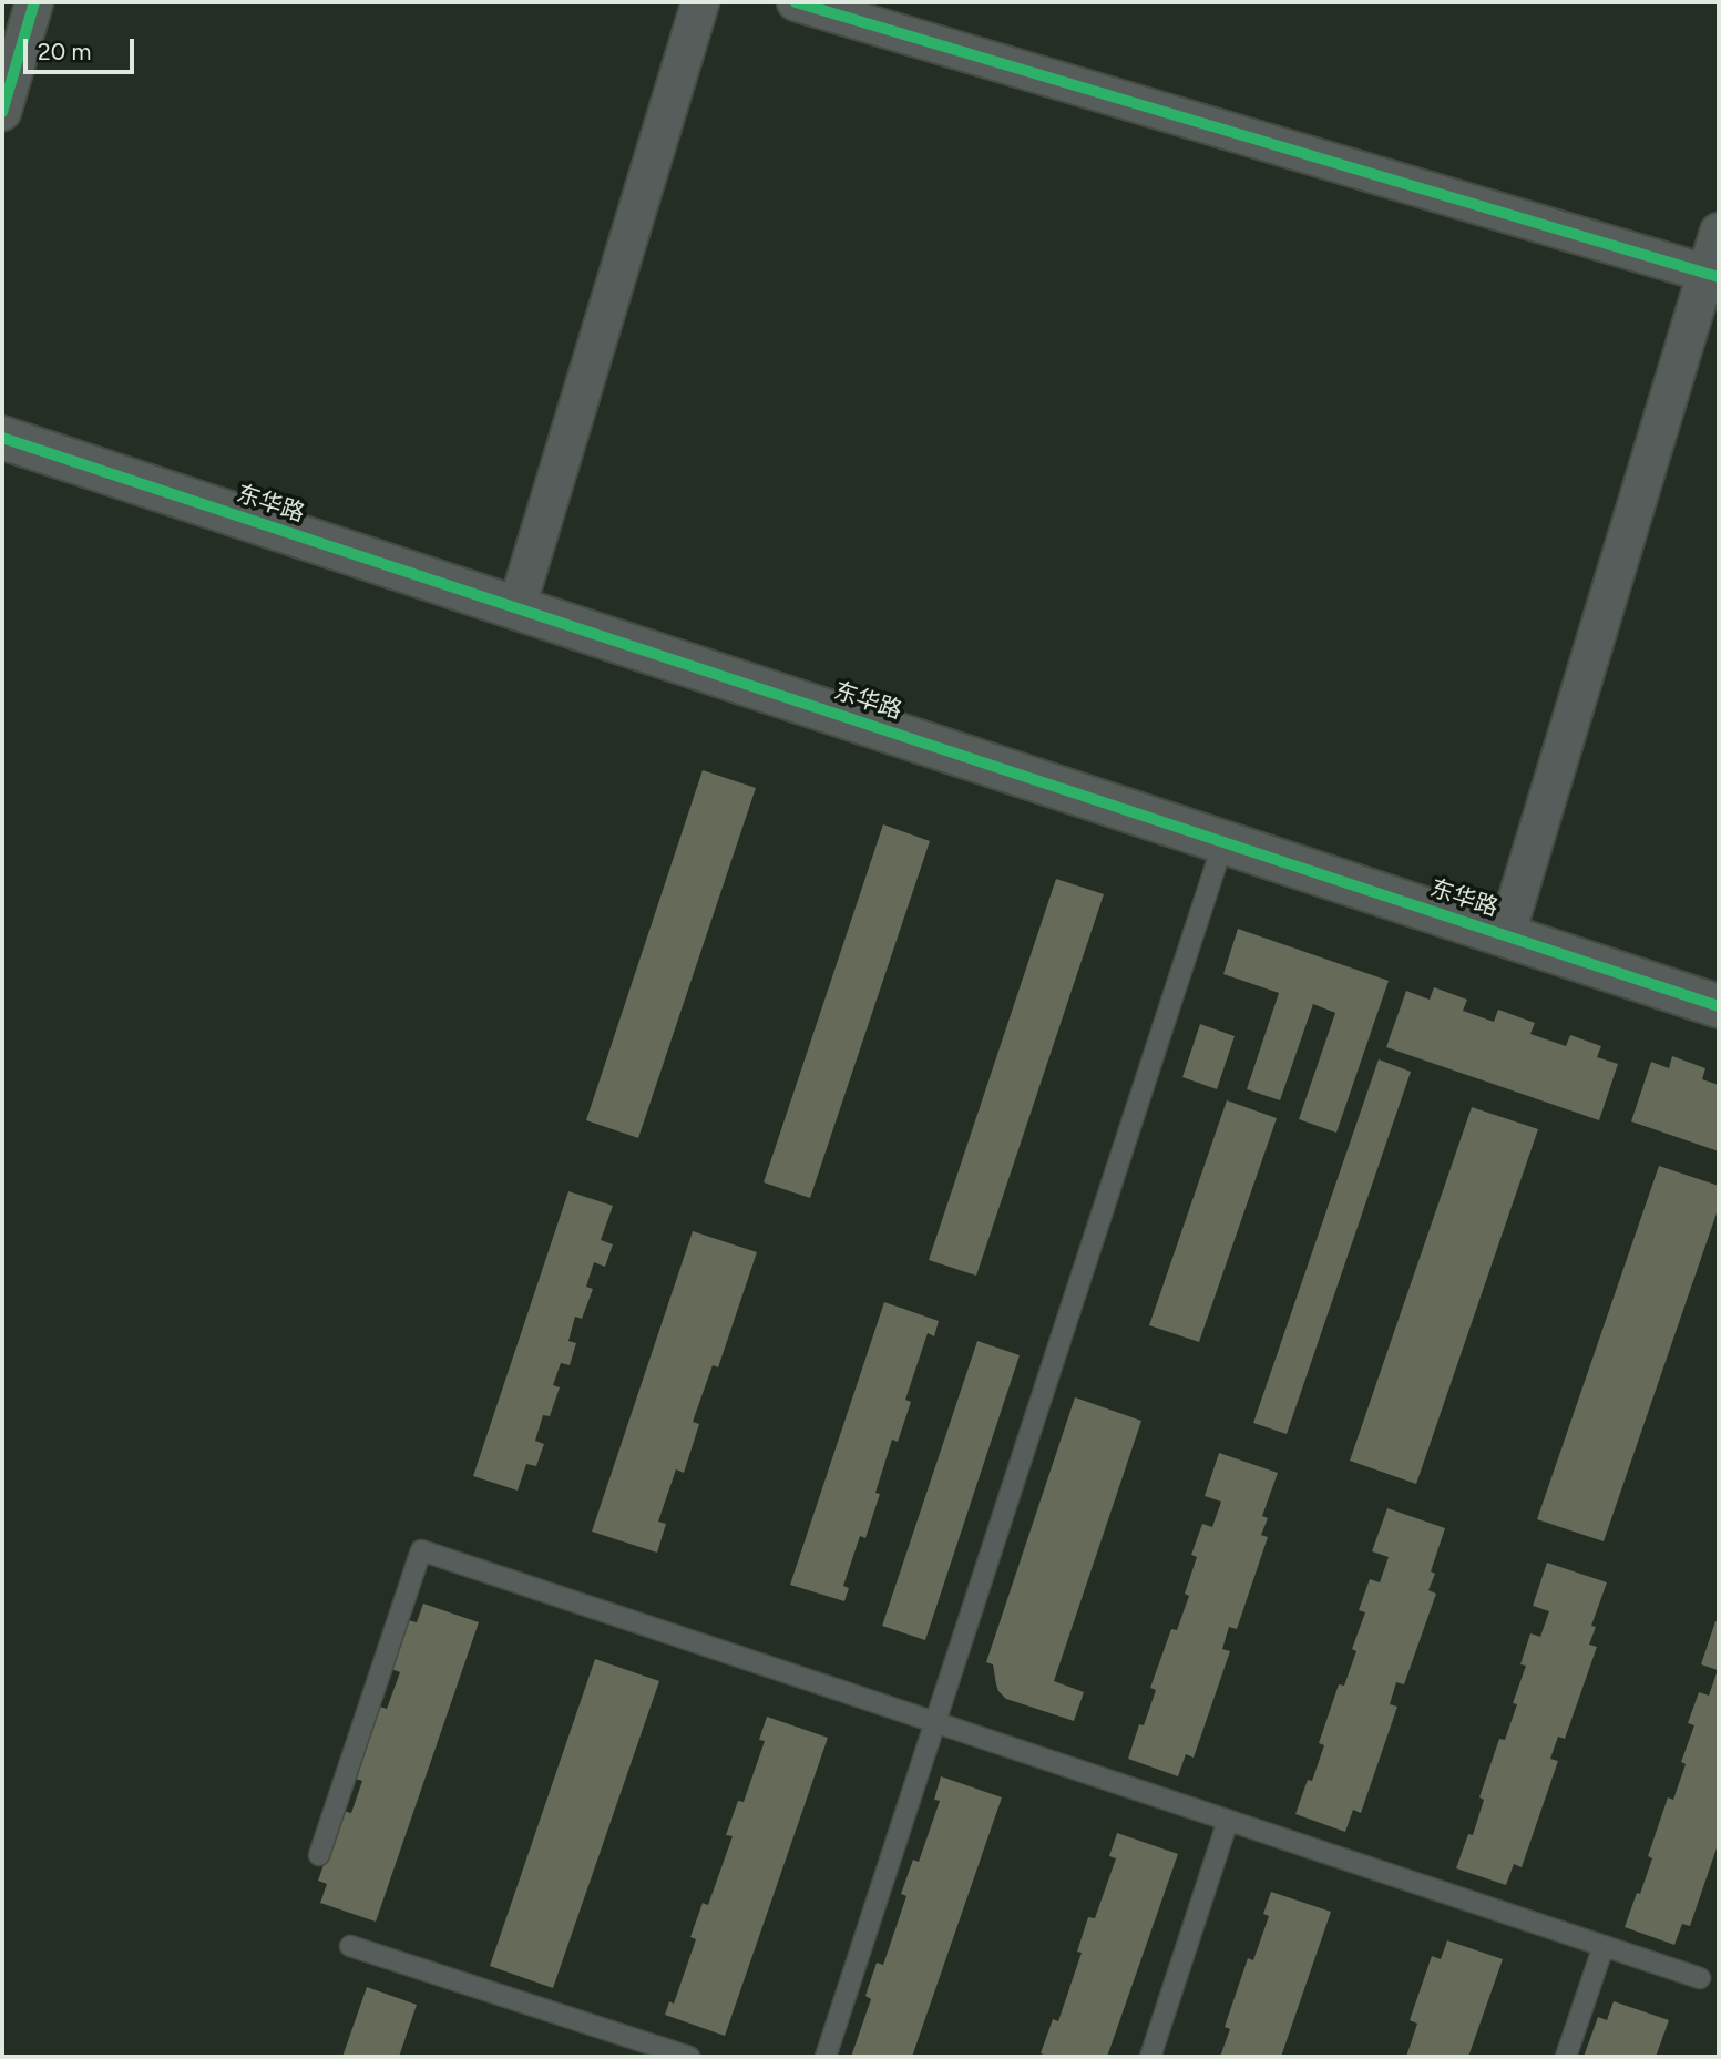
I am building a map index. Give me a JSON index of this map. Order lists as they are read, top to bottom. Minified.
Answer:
{"streets":{"street":["东华路"]},"scale_bar":"20 m"}
